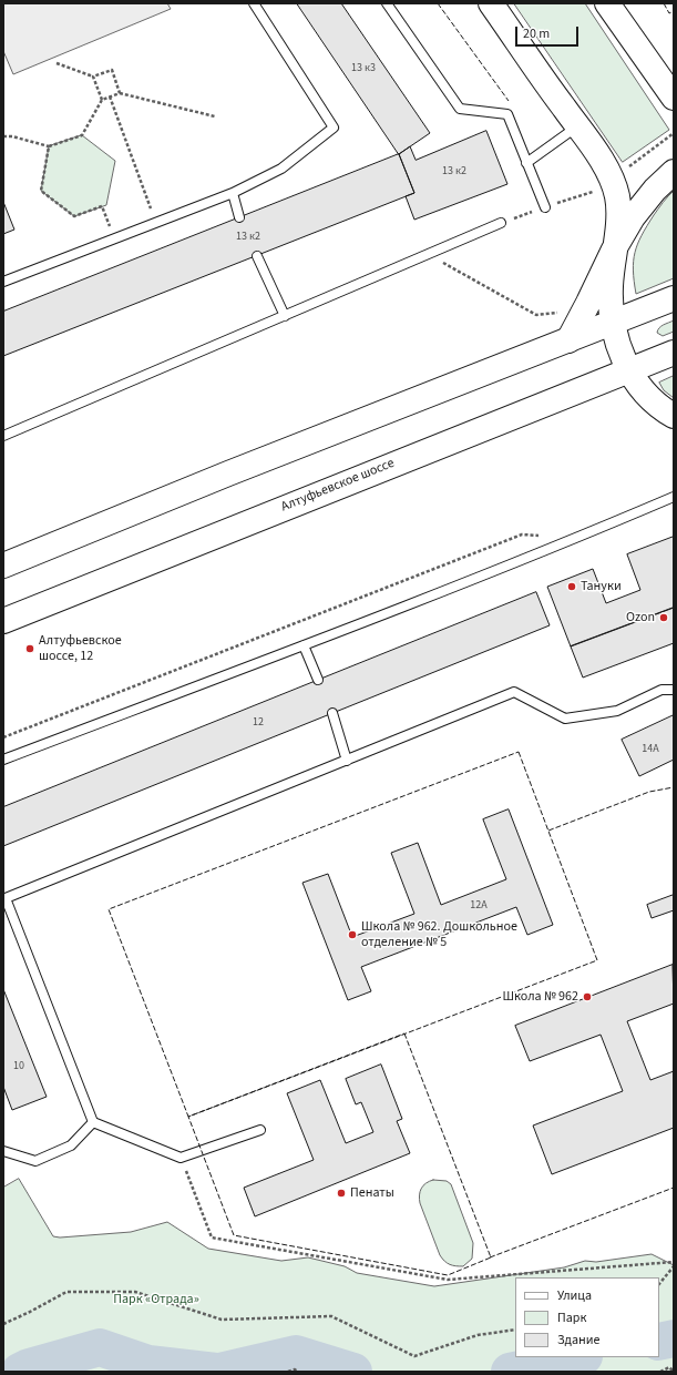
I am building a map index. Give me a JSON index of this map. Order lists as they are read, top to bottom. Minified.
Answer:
{"streets":{"main road":["Алтуфьевское шоссе"]},"parks":["Парк «Отрада»"],"places":["Тануки","Ozon","Алтуфьевское шоссе, 12","Школа № 962. Дошкольное отделение № 5","Школа № 962","Пенаты"],"house_numbers":["13 к3","13 к2","13 к2","12","14А","12А","10"],"legend":["Улица","Парк","Здание"],"scale_bar":"20 m"}
